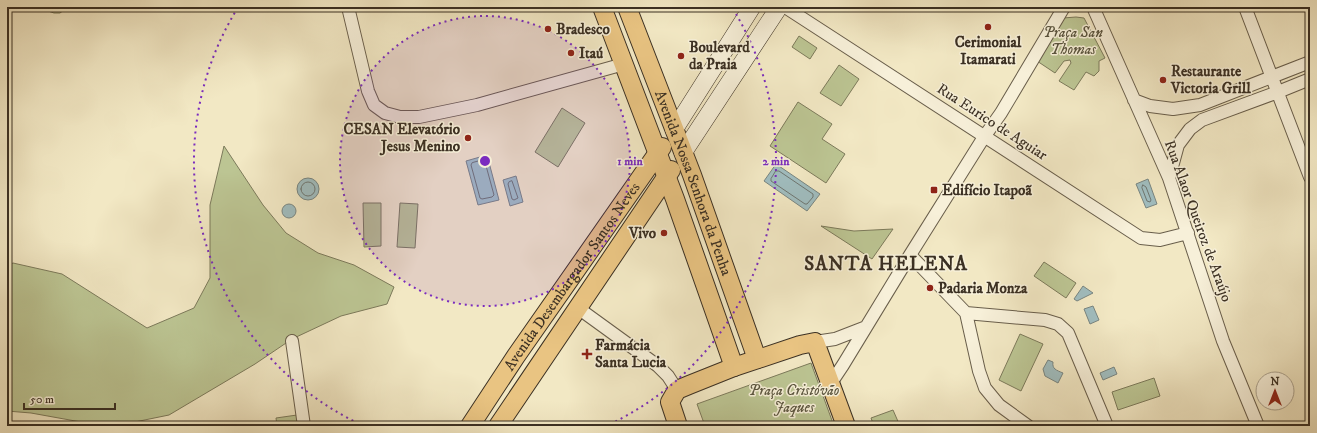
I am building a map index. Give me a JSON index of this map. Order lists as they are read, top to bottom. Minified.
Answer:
{"streets":{"main road":["Avenida Nossa Senhora da Penha","Avenida Desembargador Santos Neves"],"street":["Rua Eurico de Aguiar","Rua Alaor Queiroz de Araújo"]},"crossings":[["Rua Eurico de Aguiar","Rua Alaor Queiroz de Araújo"],["Avenida Nossa Senhora da Penha","Avenida Desembargador Santos Neves"]],"districts":["SANTA HELENA"],"parks":["Praça San Thomas","Praça Cristóvão Jaques"],"places":{"other":["Cerimonial Itamarati","Bradesco","Itaú","Boulevard da Praia","Restaurante Victoria Grill","CESAN Elevatório Jesus Menino","Vivo","Padaria Monza"],"transit":["Edifício Itapoã"],"health":["Farmácia Santa Lucia"]},"scale_bar":"50 m","north":"top","rings":["1 min","2 min"]}
